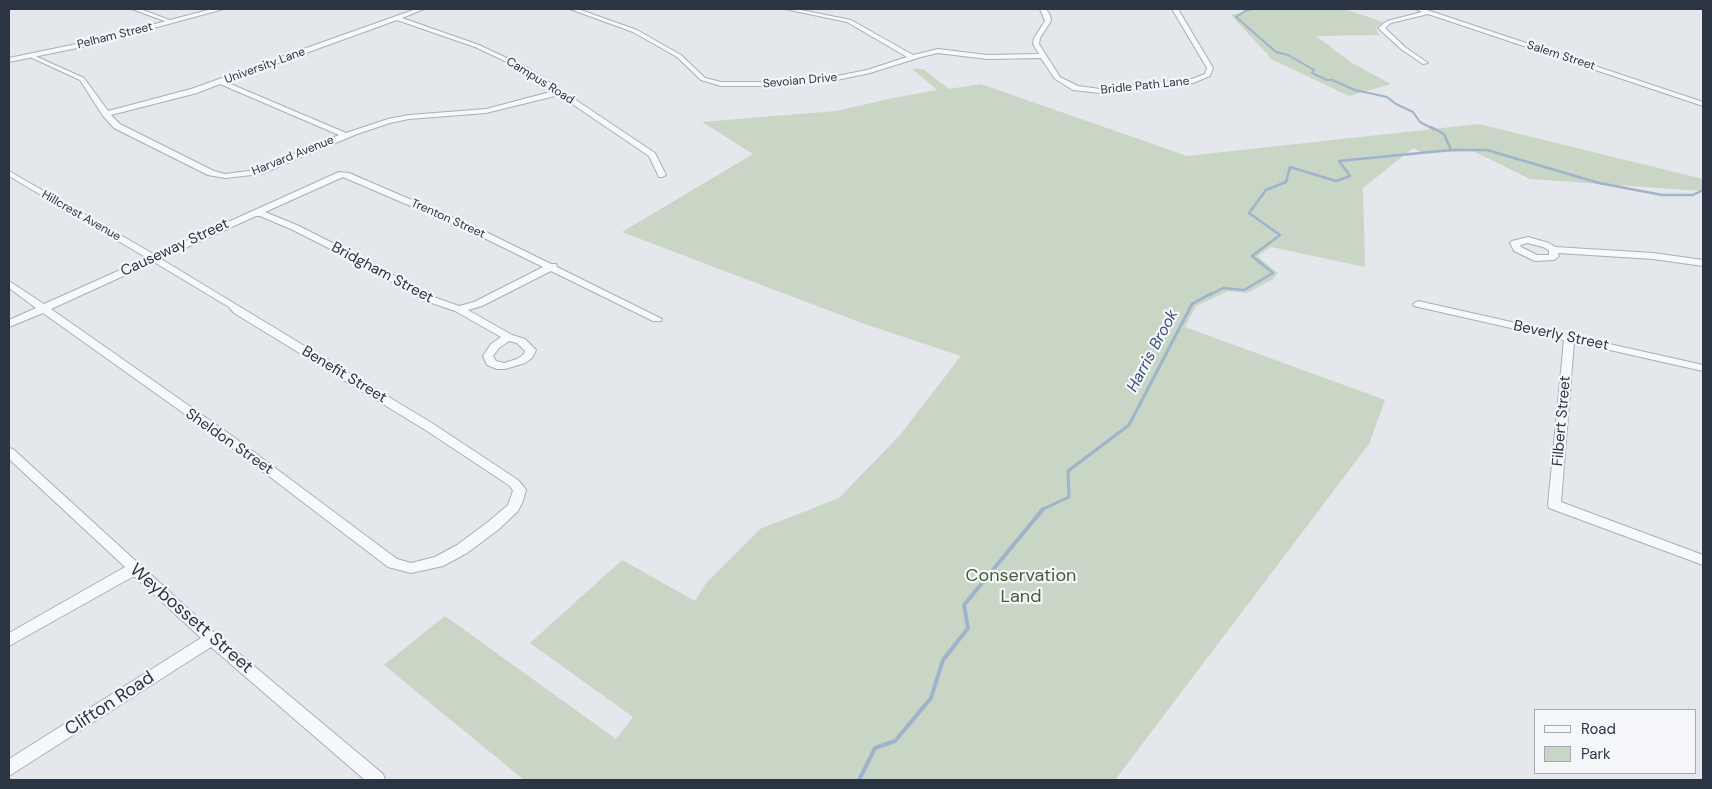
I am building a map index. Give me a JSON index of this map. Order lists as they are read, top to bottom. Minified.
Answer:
{"streets":{"street":["Pelham Street","Salem Street","University Lane","Campus Road","Sevoian Drive","Bridle Path Lane","Harvard Avenue","Hillcrest Avenue","Trenton Street","Causeway Street","Bridgham Street","Beverly Street","Benefit Street","Filbert Street","Sheldon Street","Weybossett Street","Clifton Road"]},"crossings":[["Pelham Street","Harvard Avenue"],["University Lane","Campus Road"],["University Lane","Harvard Avenue"],["Campus Road","Harvard Avenue"],["Sevoian Drive","Bridle Path Lane"],["Hillcrest Avenue","Causeway Street"],["Hillcrest Avenue","Benefit Street"],["Trenton Street","Causeway Street"],["Causeway Street","Bridgham Street"],["Causeway Street","Benefit Street"],["Causeway Street","Sheldon Street"],["Beverly Street","Filbert Street"],["Benefit Street","Sheldon Street"],["Weybossett Street","Clifton Road"]],"water":["Harris Brook"],"parks":["Conservation Land"],"legend":["Road","Park"]}
